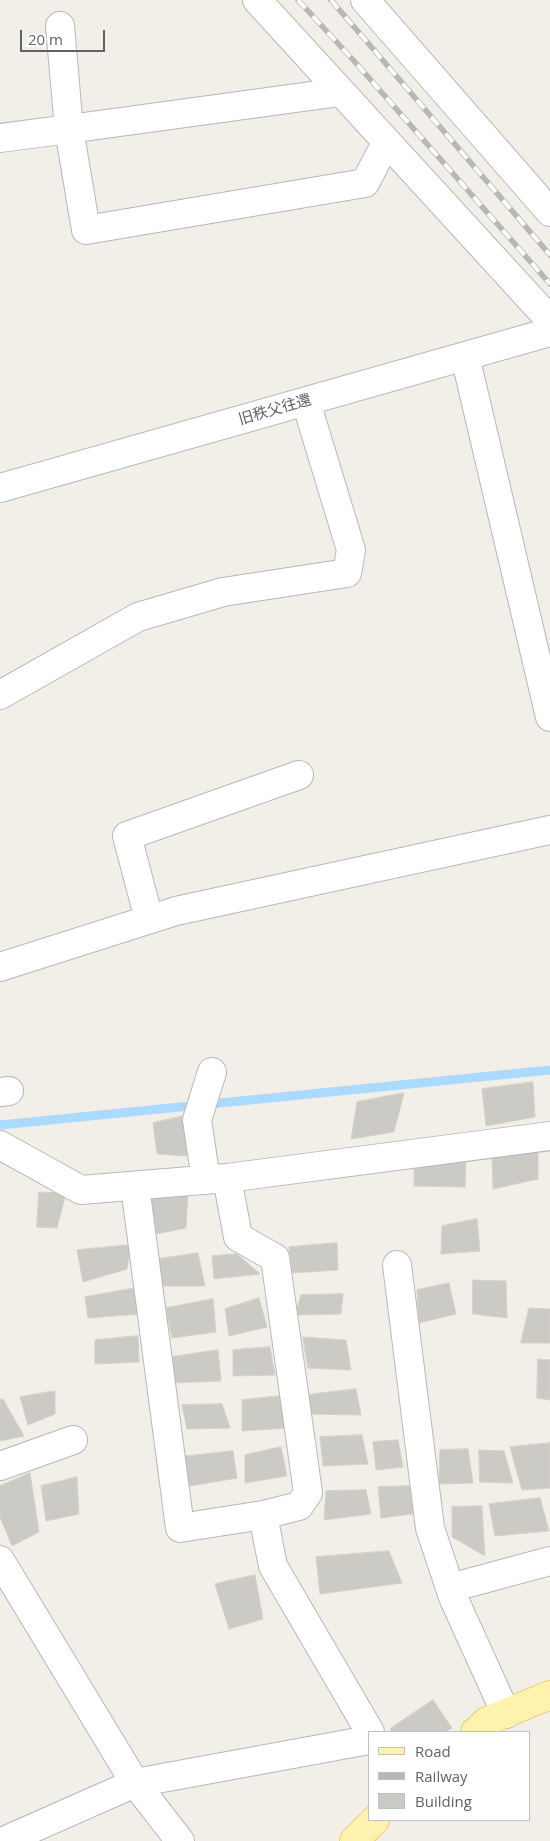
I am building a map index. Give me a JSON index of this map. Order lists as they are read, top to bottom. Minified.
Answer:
{"streets":{"street":["旧秩父往還"]},"legend":["Road","Railway","Building"],"scale_bar":"20 m"}
